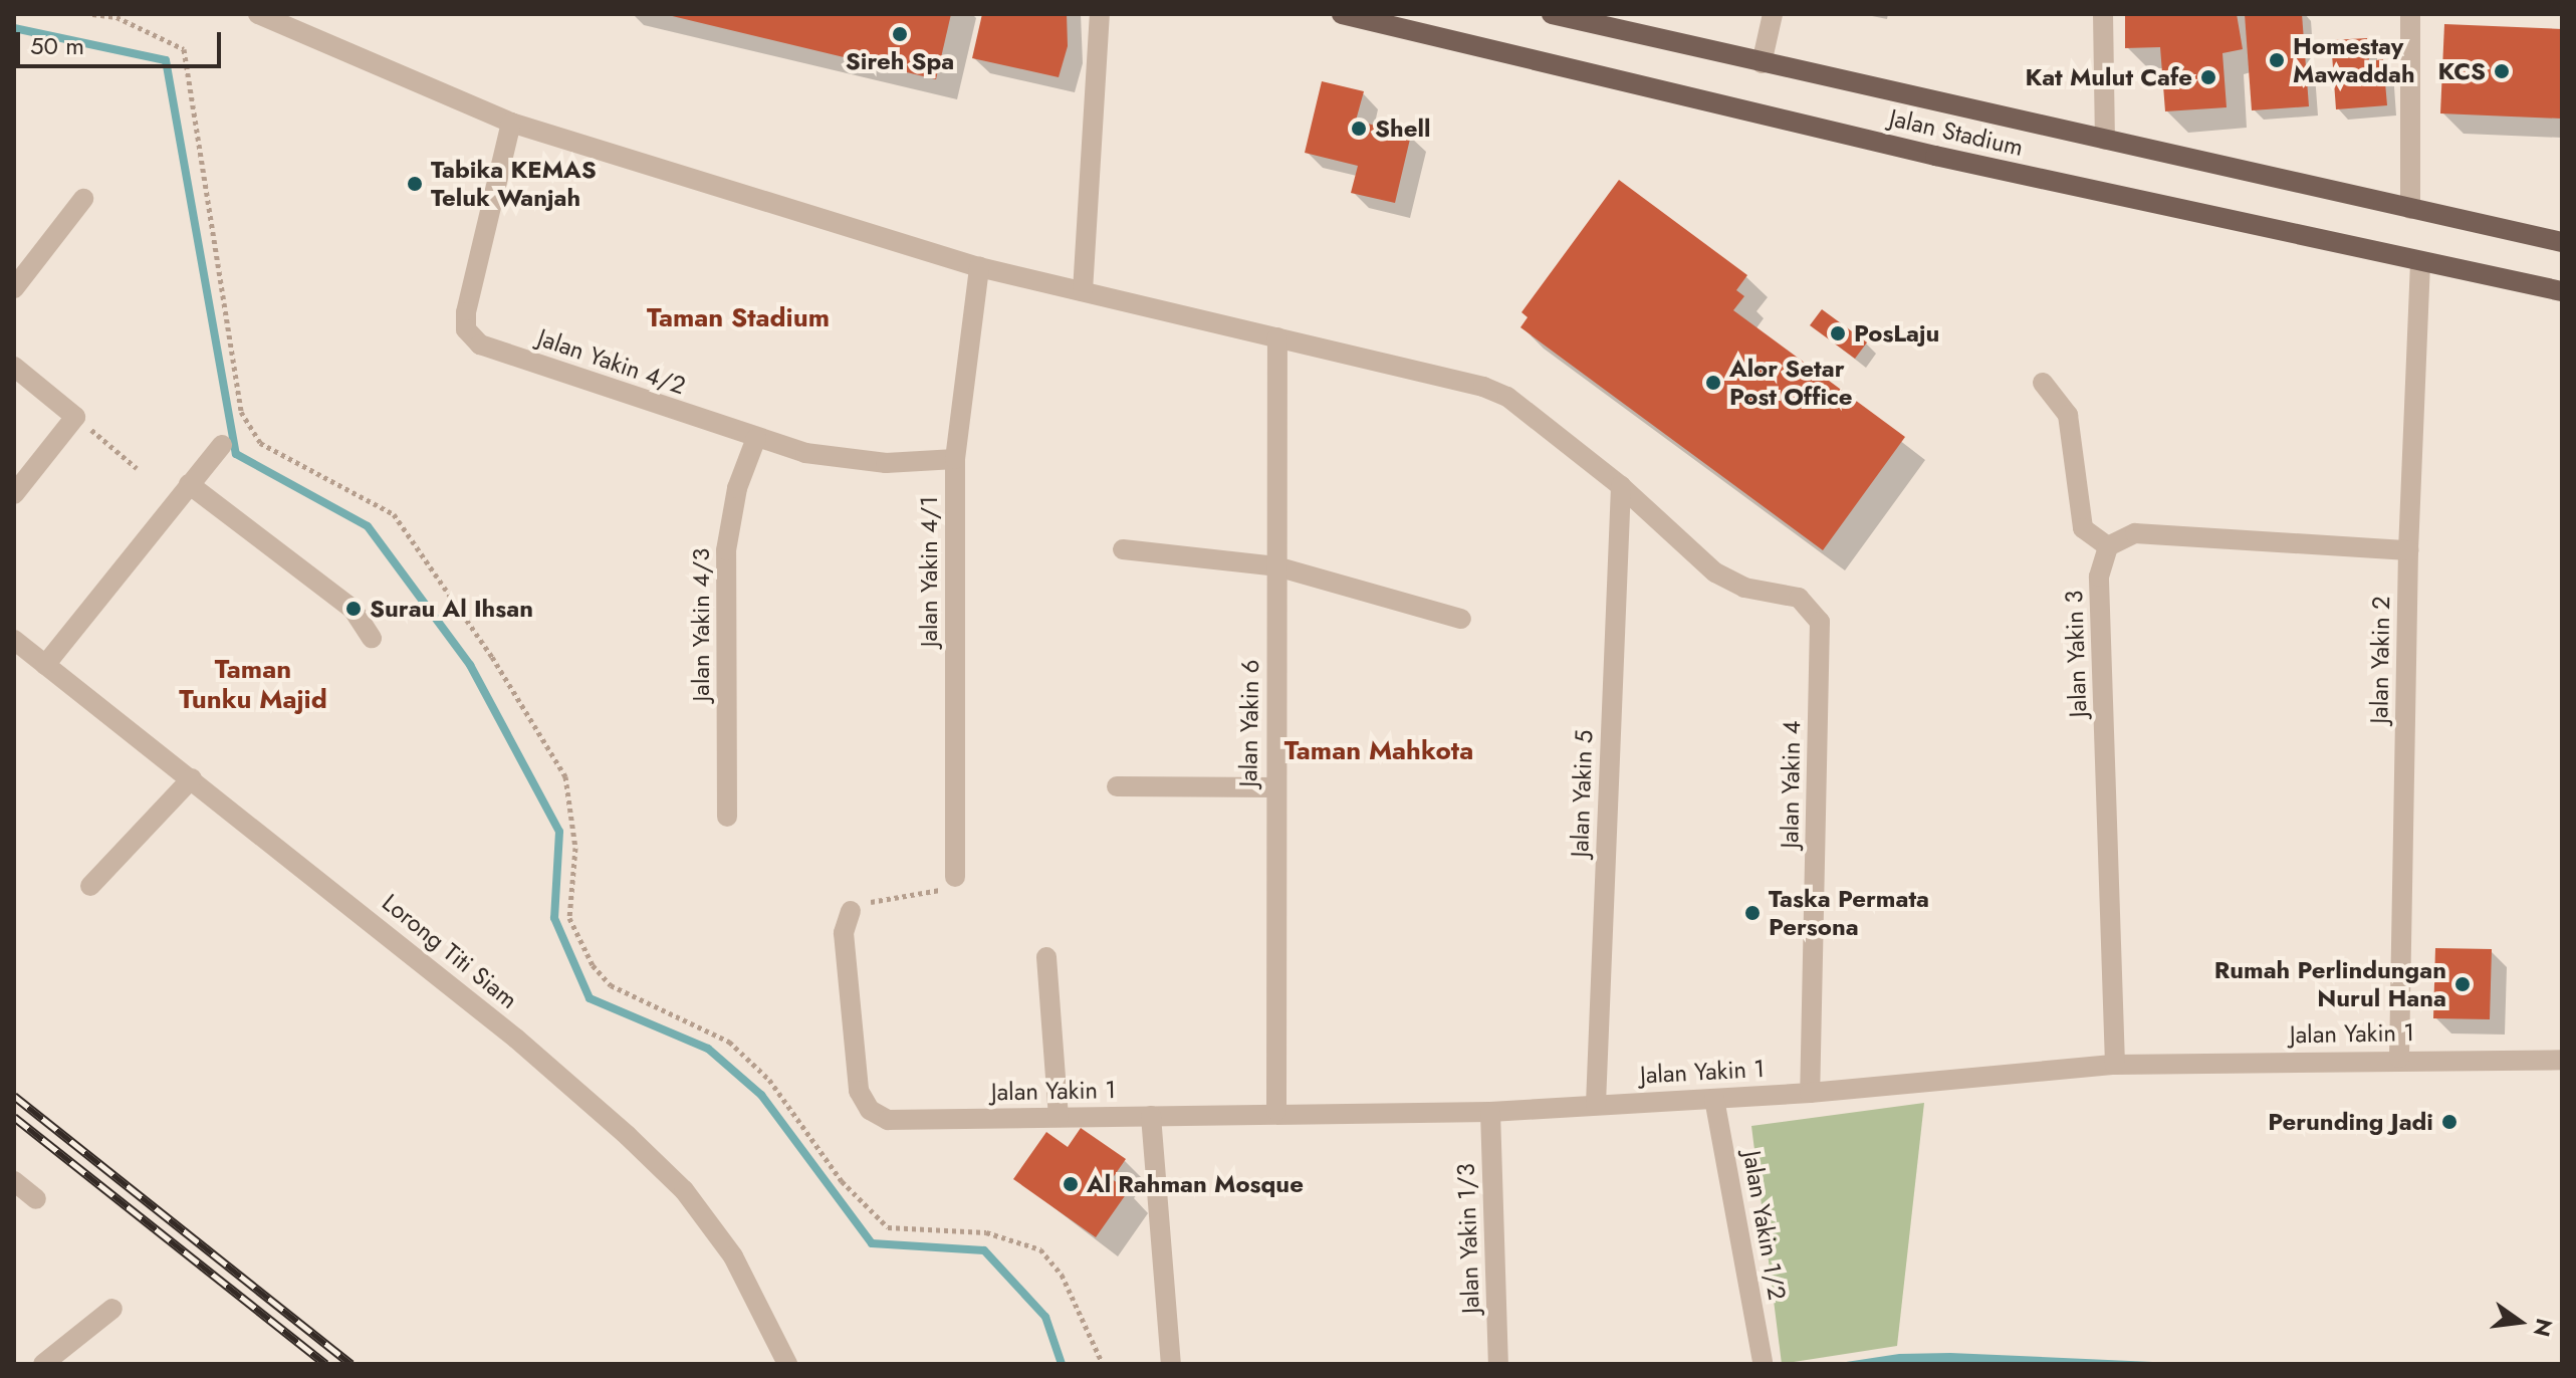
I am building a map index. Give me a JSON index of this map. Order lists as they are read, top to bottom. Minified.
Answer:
{"streets":{"main road":["Jalan Stadium"],"street":["Jalan Yakin 4/2","Jalan Yakin 4/1","Jalan Yakin 4/3","Jalan Yakin 3","Jalan Yakin 2","Jalan Yakin 6","Jalan Yakin 4","Jalan Yakin 5","Lorong Titi Siam","Jalan Yakin 1","Jalan Yakin 1/2","Jalan Yakin 1/3"]},"crossings":[["Jalan Stadium","Jalan Yakin 2"],["Jalan Yakin 4/2","Jalan Yakin 4/1"],["Jalan Yakin 4/2","Jalan Yakin 4/3"],["Jalan Yakin 3","Jalan Yakin 1"],["Jalan Yakin 2","Jalan Yakin 1"],["Jalan Yakin 6","Jalan Yakin 1"],["Jalan Yakin 4","Jalan Yakin 5"],["Jalan Yakin 4","Jalan Yakin 1"],["Jalan Yakin 5","Jalan Yakin 1"],["Jalan Yakin 1","Jalan Yakin 1/2"],["Jalan Yakin 1","Jalan Yakin 1/3"]],"districts":["Taman Stadium","Taman Tunku Majid","Taman Mahkota"],"places":["Sireh Spa","Homestay Mawaddah","KCS","Kat Mulut Cafe","Shell","Tabika KEMAS Teluk Wanjah","PosLaju","Alor Setar Post Office","Surau Al Ihsan","Taska Permata Persona","Rumah Perlindungan Nurul Hana","Perunding Jadi","Al Rahman Mosque"],"scale_bar":"50 m","north":"right"}
